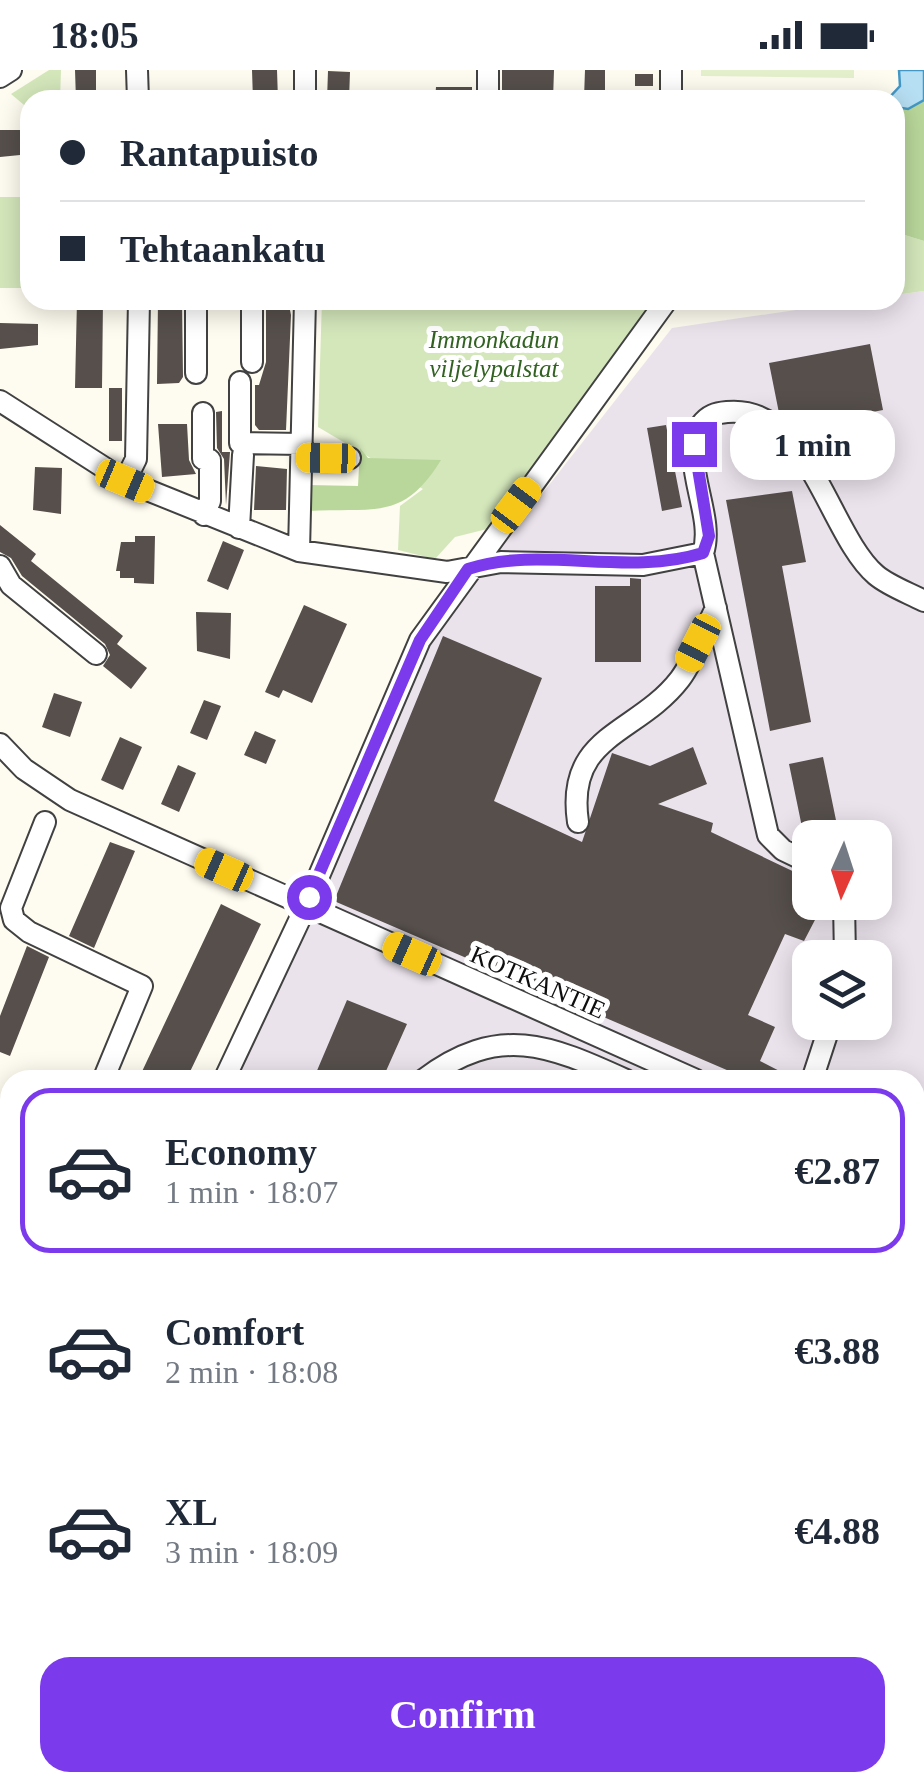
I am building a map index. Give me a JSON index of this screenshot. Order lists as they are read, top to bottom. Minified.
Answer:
{"streets":{"street":["KOTKANTIE"]},"parks":["Immonkadun viljelypalstat"],"north":"bottom","page":{"status":"18:05","banner":["Rantapuisto","Tehtaankatu"],"bubble":"1 min","list":[{"name":"Economy","note":"1 min · 18:07","value":"€2.87"},{"name":"Comfort","note":"2 min · 18:08","value":"€3.88"},{"name":"XL","note":"3 min · 18:09","value":"€4.88"}],"buttons":"Confirm"}}
